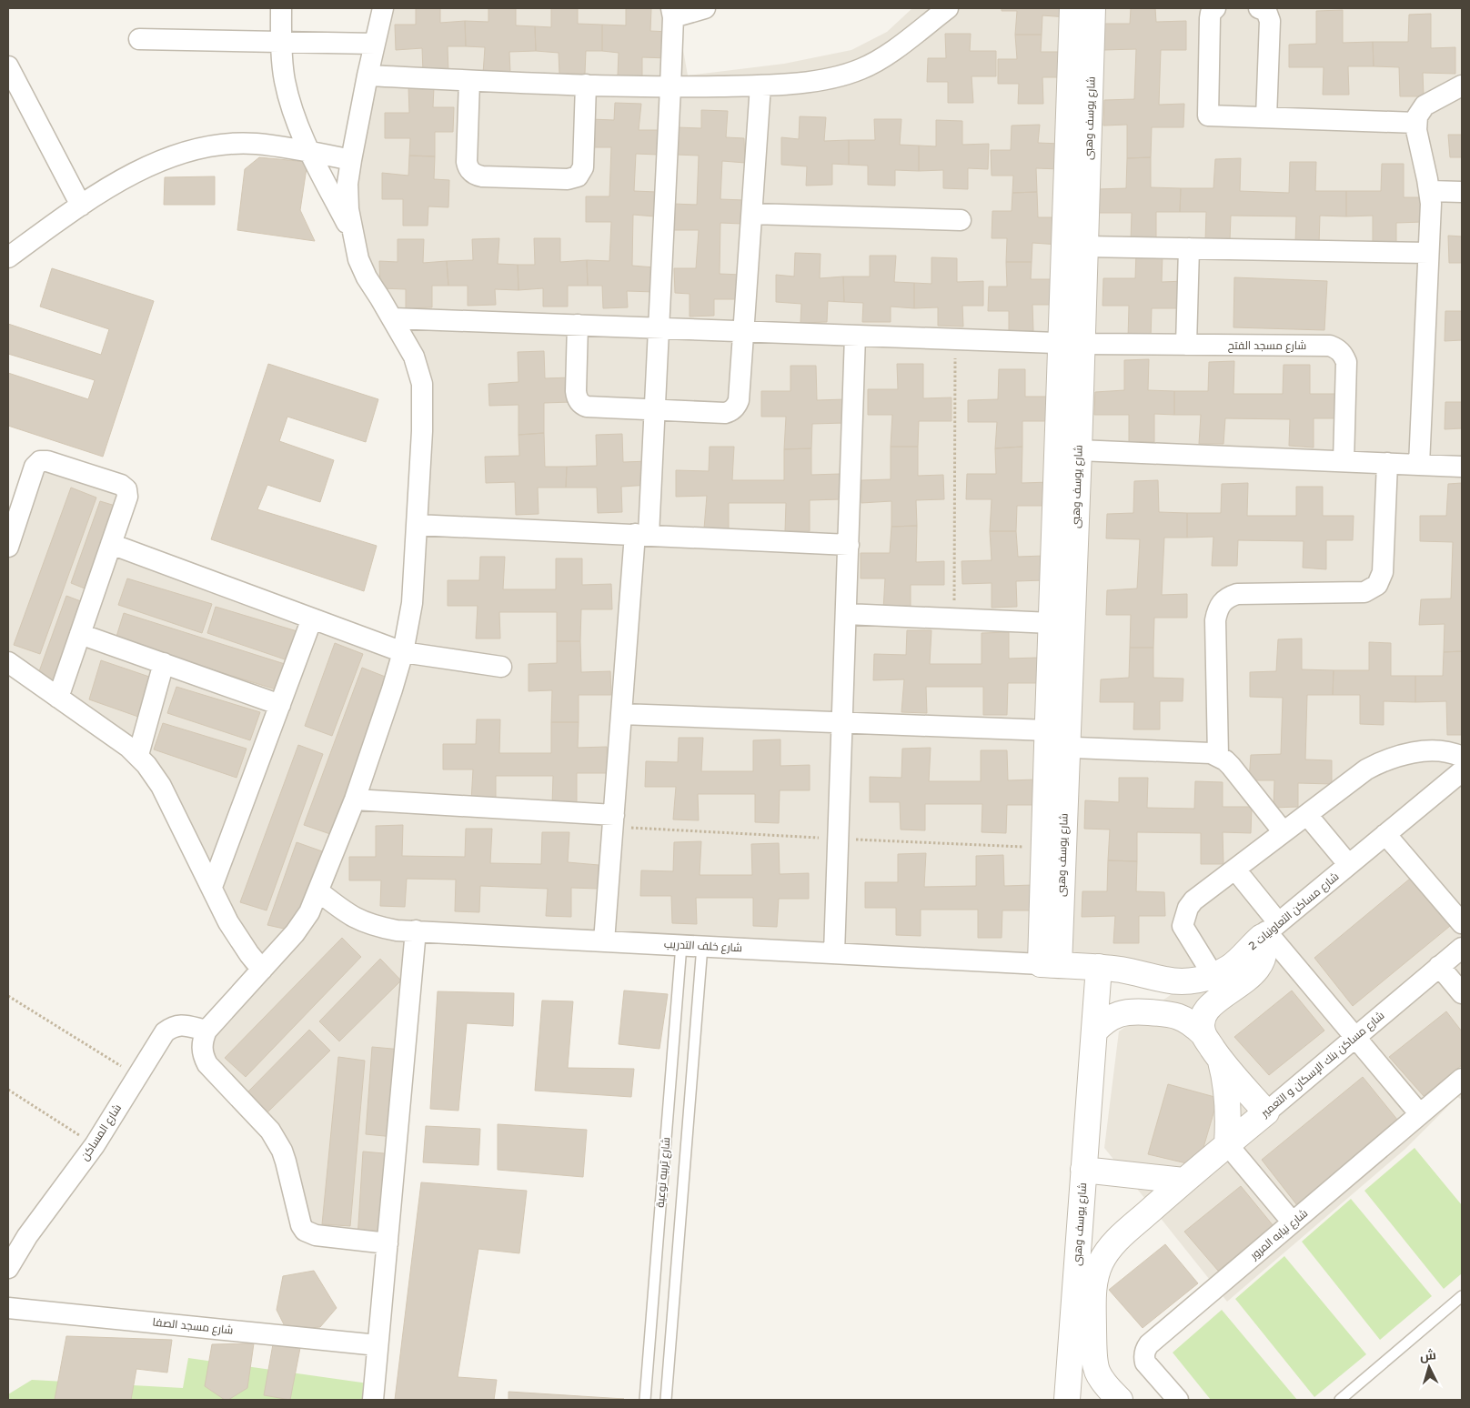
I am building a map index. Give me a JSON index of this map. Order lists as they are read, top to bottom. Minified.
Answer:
{"streets":{"street":["شارع يوسف وهبى","شارع مسجد الفتح","شارع مساكن التعاونيات 2","شارع خلف التدريب","شارع مساكن بنك الإسكان و التعمير","شارع المساكن","شارع نيابه المرور","شارع مسجد الصفا"],"lane":["شارع تربيه نوعية"]},"crossings":[["شارع يوسف وهبى","شارع مسجد الفتح"],["شارع يوسف وهبى","شارع مساكن التعاونيات 2"],["شارع يوسف وهبى","شارع خلف التدريب"],["شارع يوسف وهبى","شارع مساكن بنك الإسكان و التعمير"],["شارع مساكن التعاونيات 2","شارع خلف التدريب"],["شارع خلف التدريب","شارع تربيه نوعية"]],"north":"top"}
